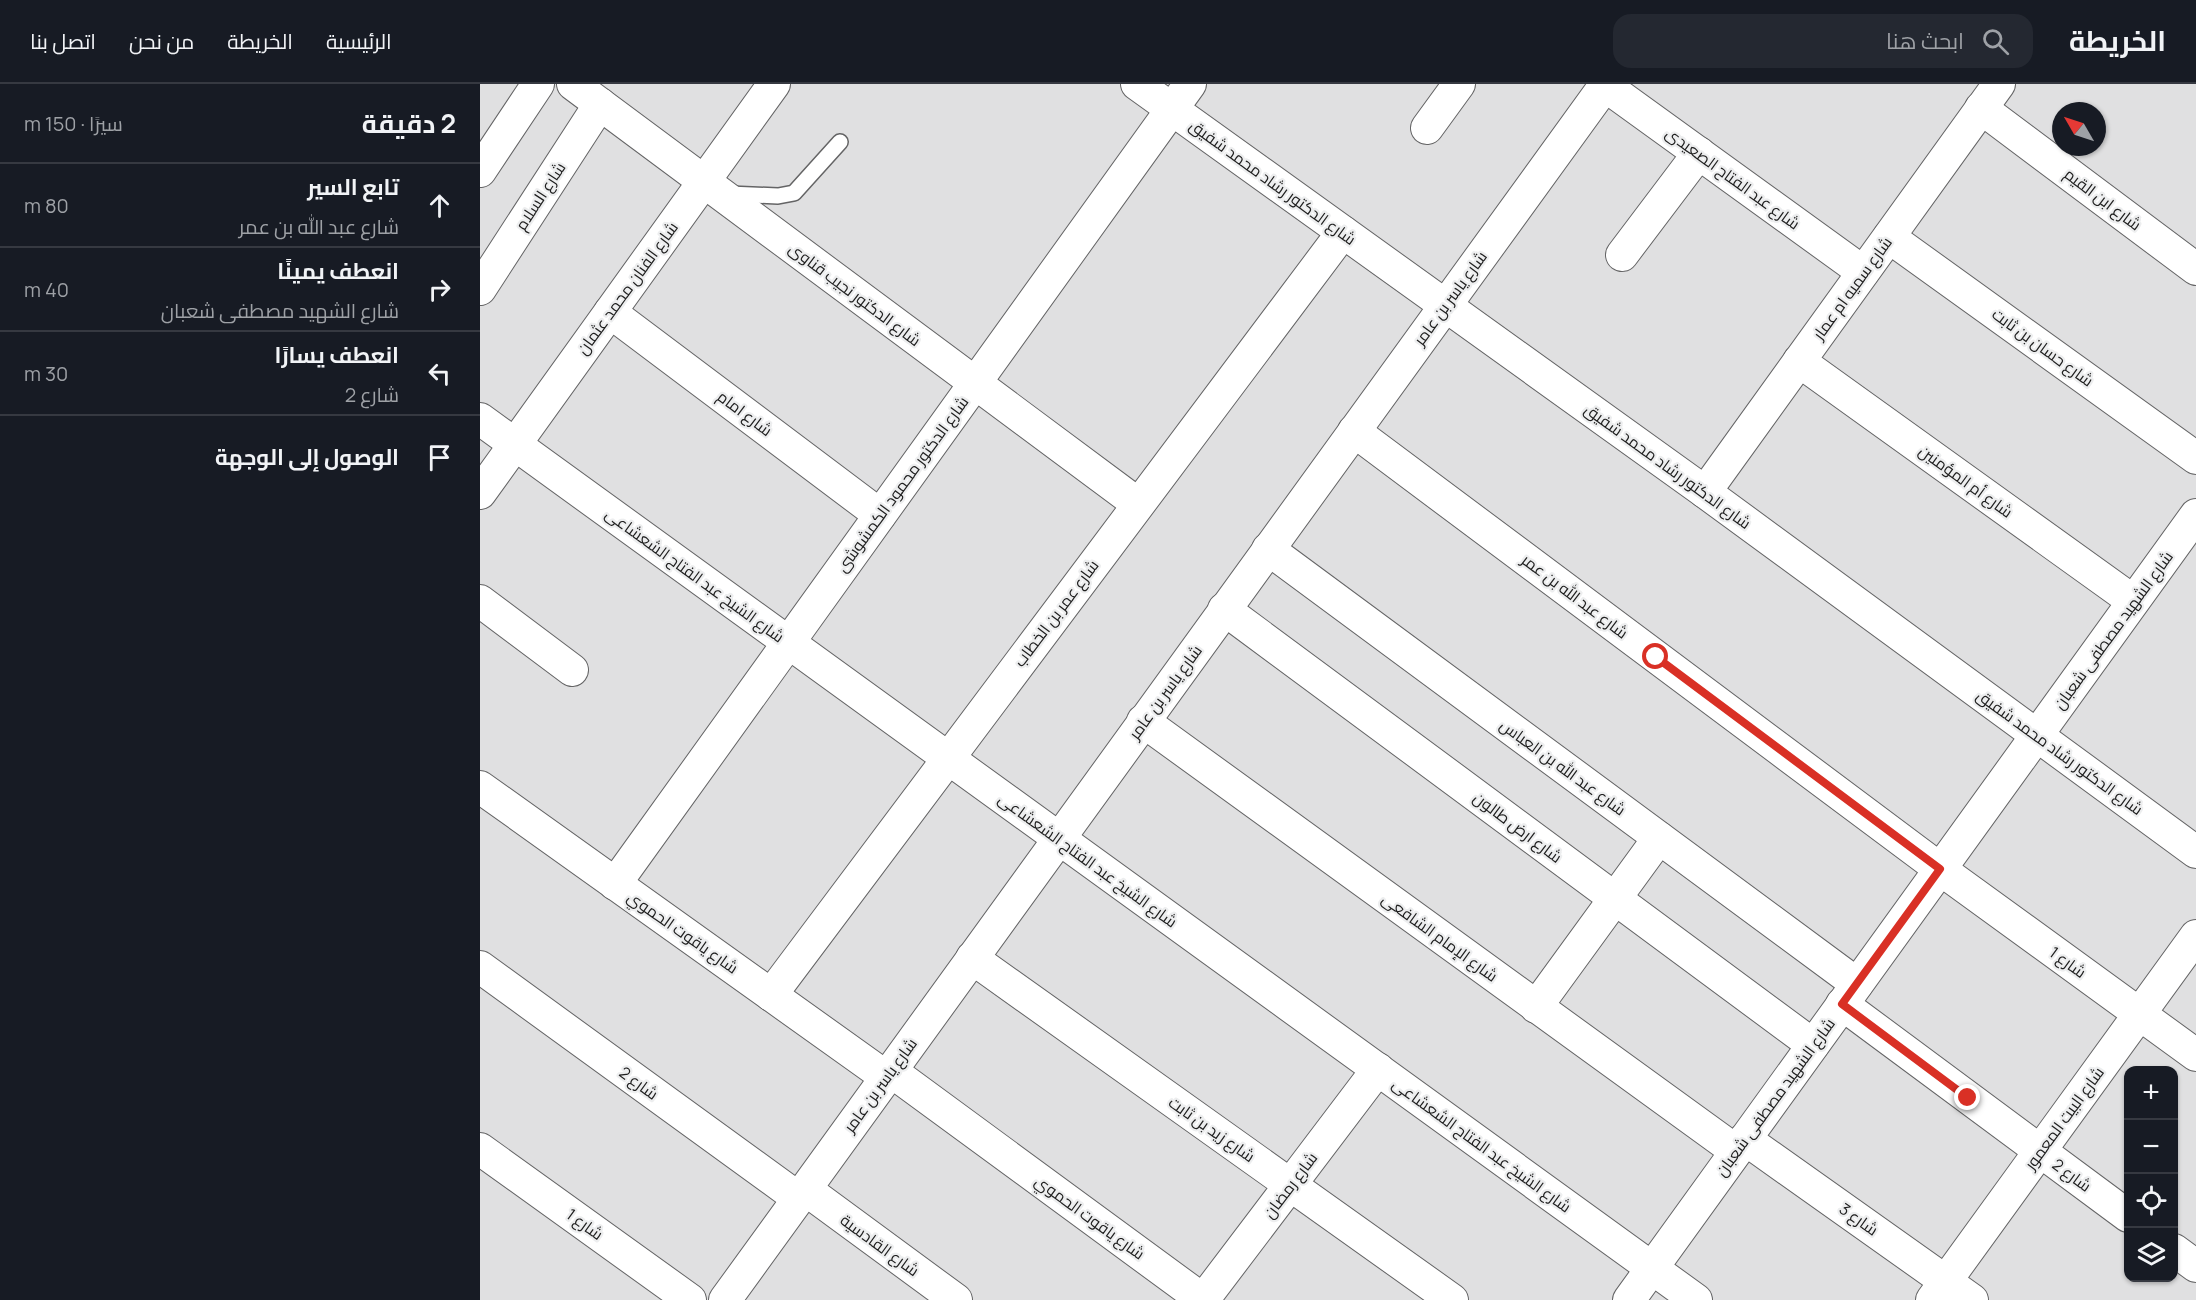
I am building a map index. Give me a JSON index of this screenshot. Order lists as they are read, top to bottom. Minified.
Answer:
{"streets":{"street":["شارع عبد الفتاح الصعيدى","شارع الدكتور رشاد محمد شفيق","شارع السلام","شارع ابن القيم","شارع الفنان محمد عثمان","شارع سميه ام عمار","شارع الدكتور نجيب قناوى","شارع ياسر بن عامر","شارع حسان بن ثابت","شارع امام","شارع أم المؤمنين","شارع الدكتور محمود الكمشوشى","شارع الشيخ عبد الفتاح الشعشاعى","شارع عبد الله بن عمر","شارع عمر بن الخطاب","شارع الشهيد مصطفى شعبان","شارع عبد الله بن العباس","شارع ارض طالون","شارع ياقوت الحموي","شارع الإمام الشافعى","شارع 1","شارع 2","شارع البيت المعمور","شارع زيد بن ثابت","شارع رمضان","شارع 3","شارع القادسية"]},"crossings":[["شارع عبد الفتاح الصعيدى","شارع سميه ام عمار"],["شارع عبد الفتاح الصعيدى","شارع ياسر بن عامر"],["شارع الدكتور رشاد محمد شفيق","شارع سميه ام عمار"],["شارع الدكتور رشاد محمد شفيق","شارع ياسر بن عامر"],["شارع الدكتور رشاد محمد شفيق","شارع الدكتور محمود الكمشوشى"],["شارع الدكتور رشاد محمد شفيق","شارع عمر بن الخطاب"],["شارع الدكتور رشاد محمد شفيق","شارع الشهيد مصطفى شعبان"],["شارع السلام","شارع الدكتور نجيب قناوى"],["شارع ابن القيم","شارع سميه ام عمار"],["شارع الفنان محمد عثمان","شارع الدكتور نجيب قناوى"],["شارع الفنان محمد عثمان","شارع امام"],["شارع الفنان محمد عثمان","شارع الشيخ عبد الفتاح الشعشاعى"],["شارع سميه ام عمار","شارع حسان بن ثابت"],["شارع سميه ام عمار","شارع أم المؤمنين"],["شارع الدكتور نجيب قناوى","شارع الدكتور محمود الكمشوشى"],["شارع الدكتور نجيب قناوى","شارع عمر بن الخطاب"],["شارع ياسر بن عامر","شارع الشيخ عبد الفتاح الشعشاعى"],["شارع ياسر بن عامر","شارع عبد الله بن عمر"],["شارع ياسر بن عامر","شارع عبد الله بن العباس"],["شارع ياسر بن عامر","شارع ارض طالون"],["شارع ياسر بن عامر","شارع ياقوت الحموي"],["شارع ياسر بن عامر","شارع الإمام الشافعى"],["شارع ياسر بن عامر","شارع 2"],["شارع ياسر بن عامر","شارع زيد بن ثابت"],["شارع ياسر بن عامر","شارع القادسية"],["شارع امام","شارع الدكتور محمود الكمشوشى"],["شارع أم المؤمنين","شارع الشهيد مصطفى شعبان"],["شارع الدكتور محمود الكمشوشى","شارع الشيخ عبد الفتاح الشعشاعى"],["شارع الدكتور محمود الكمشوشى","شارع ياقوت الحموي"],["شارع الشيخ عبد الفتاح الشعشاعى","شارع عمر بن الخطاب"],["شارع الشيخ عبد الفتاح الشعشاعى","شارع الشهيد مصطفى شعبان"],["شارع الشيخ عبد الفتاح الشعشاعى","شارع رمضان"],["شارع عبد الله بن عمر","شارع الشهيد مصطفى شعبان"],["شارع عبد الله بن عمر","شارع 1"],["شارع عمر بن الخطاب","شارع ياقوت الحموي"],["شارع الشهيد مصطفى شعبان","شارع عبد الله بن العباس"],["شارع الشهيد مصطفى شعبان","شارع ارض طالون"],["شارع الشهيد مصطفى شعبان","شارع الإمام الشافعى"],["شارع الشهيد مصطفى شعبان","شارع 1"],["شارع الشهيد مصطفى شعبان","شارع 2"],["شارع الشهيد مصطفى شعبان","شارع 3"],["شارع عبد الله بن العباس","شارع 2"],["شارع ياقوت الحموي","شارع رمضان"],["شارع الإمام الشافعى","شارع 3"],["شارع 1","شارع البيت المعمور"],["شارع 2","شارع البيت المعمور"],["شارع 2","شارع القادسية"],["شارع البيت المعمور","شارع 3"],["شارع زيد بن ثابت","شارع رمضان"]],"north":"top left","page":{"header":"الخريطة","search":"ابحث هنا","nav":["الرئيسية","الخريطة","من نحن","اتصل بنا"],"heading":["2 دقيقة","سيرًا · 150 m"],"list":[["تابع السير","شارع عبد الله بن عمر","80 m"],["انعطف يمينًا","شارع الشهيد مصطفى شعبان","40 m"],["انعطف يسارًا","شارع 2","30 m"],"الوصول إلى الوجهة"],"map_buttons":["+","−"]}}
